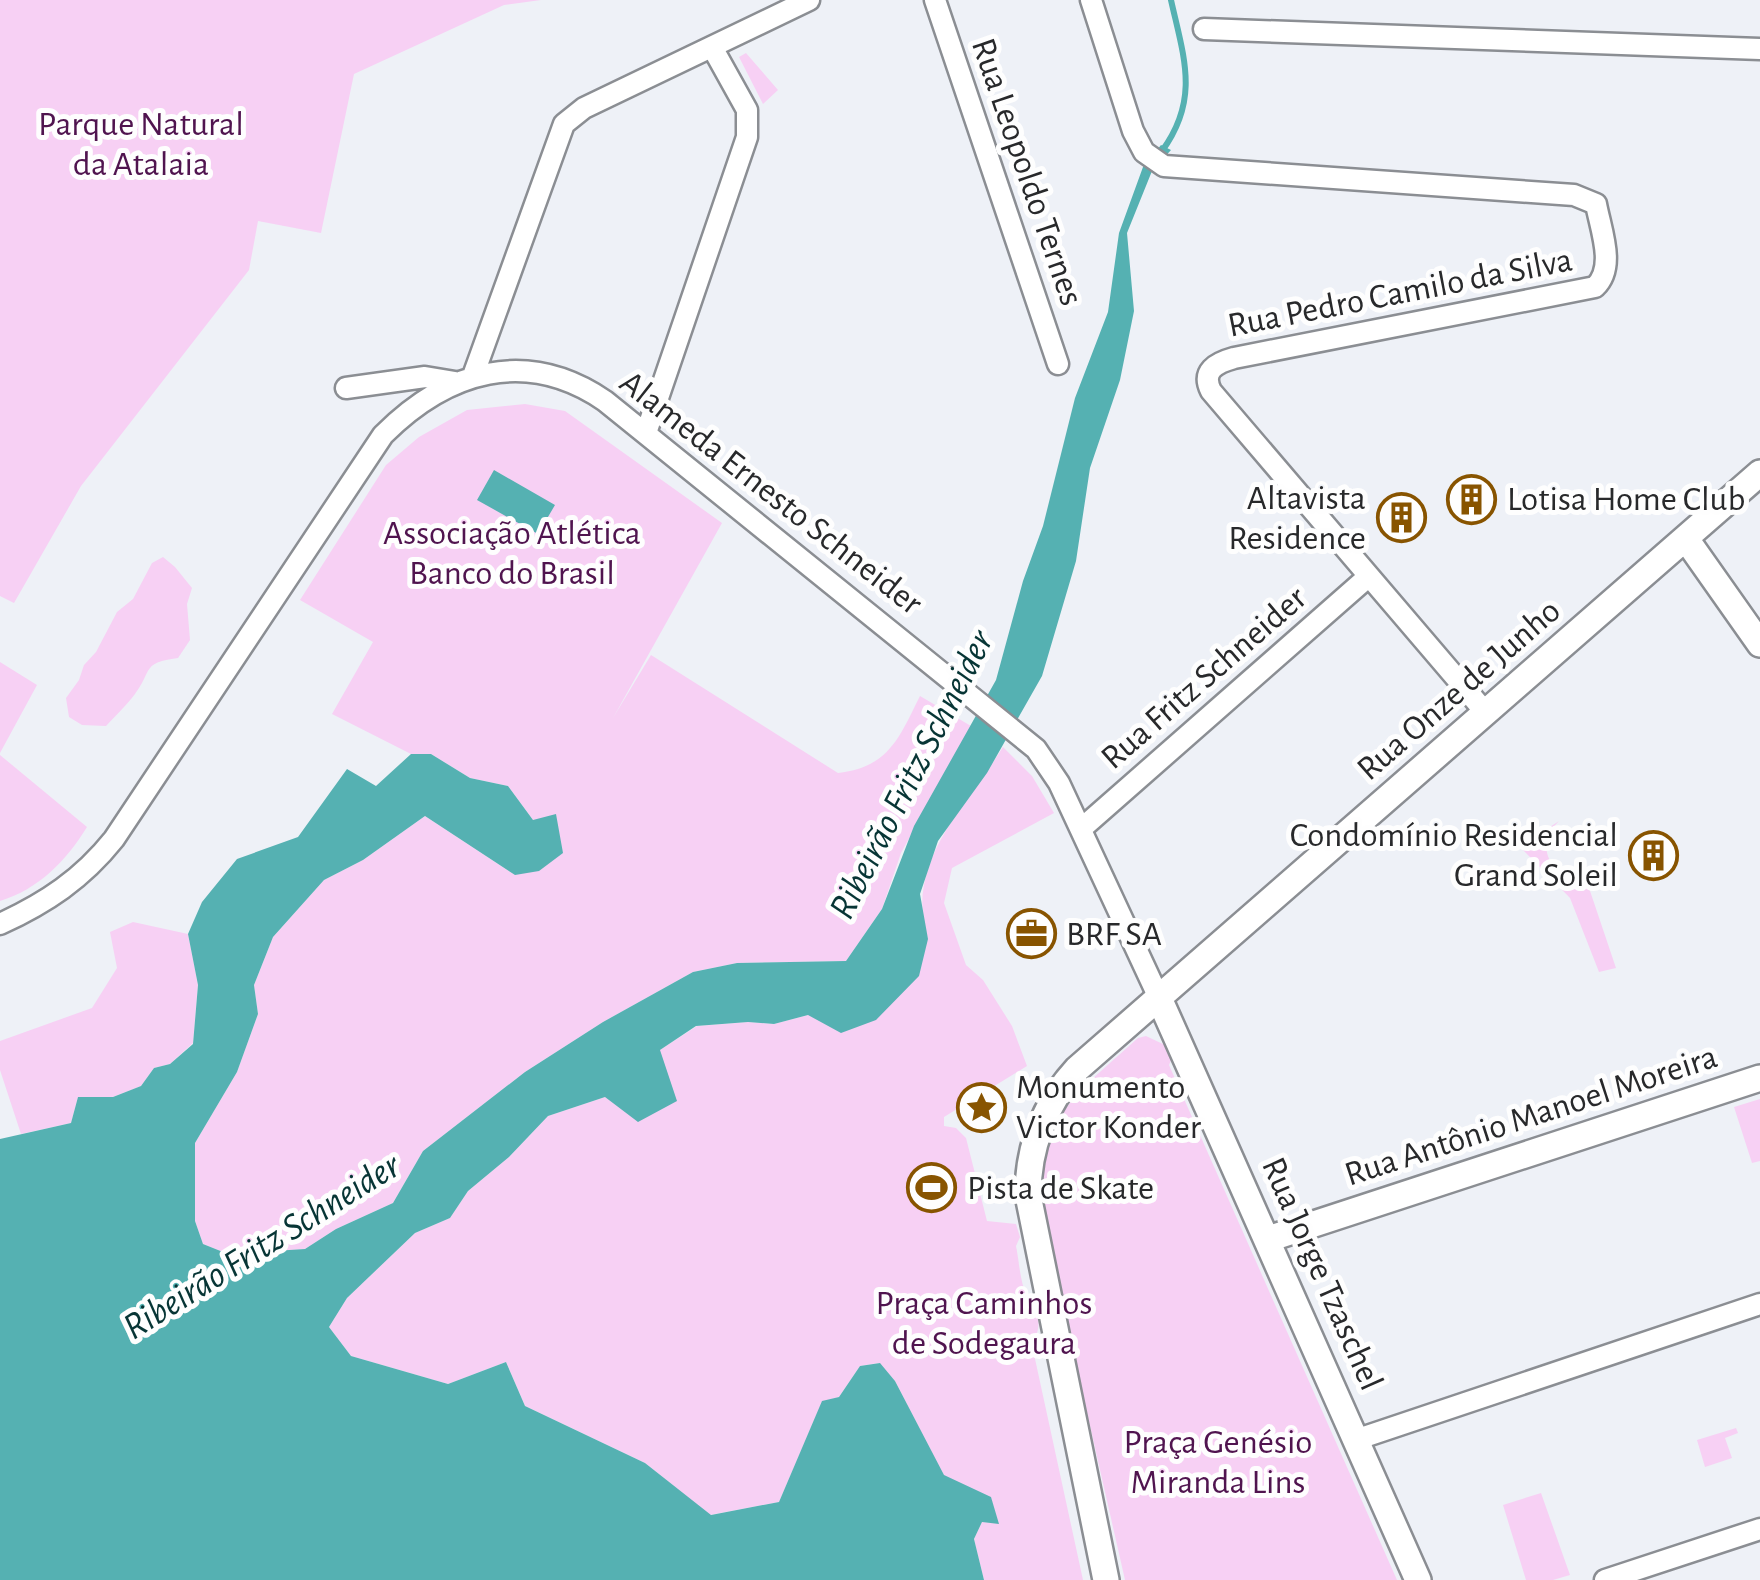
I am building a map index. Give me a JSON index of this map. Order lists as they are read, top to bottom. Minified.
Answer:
{"streets":{"main road":["Rua Onze de Junho","Rua Antônio Manoel Moreira","Rua Jorge Tzaschel"],"street":["Rua Leopoldo Ternes","Rua Pedro Camilo da Silva","Alameda Ernesto Schneider","Rua Fritz Schneider"]},"crossings":[["Rua Pedro Camilo da Silva","Rua Fritz Schneider"],["Rua Pedro Camilo da Silva","Rua Onze de Junho"],["Alameda Ernesto Schneider","Rua Fritz Schneider"],["Alameda Ernesto Schneider","Rua Onze de Junho"],["Alameda Ernesto Schneider","Rua Jorge Tzaschel"],["Rua Onze de Junho","Rua Jorge Tzaschel"],["Rua Antônio Manoel Moreira","Rua Jorge Tzaschel"]],"water":["Ribeirão Fritz Schneider"],"parks":["Parque Natural da Atalaia","Associação Atlética Banco do Brasil","Praça Caminhos de Sodegaura","Praça Genésio Miranda Lins"],"places":{"building":["Lotisa Home Club","Altavista Residence","Condomínio Residencial Grand Soleil"],"office":["BRF SA"],"place":["Monumento Victor Konder"],"sports":["Pista de Skate"]}}
